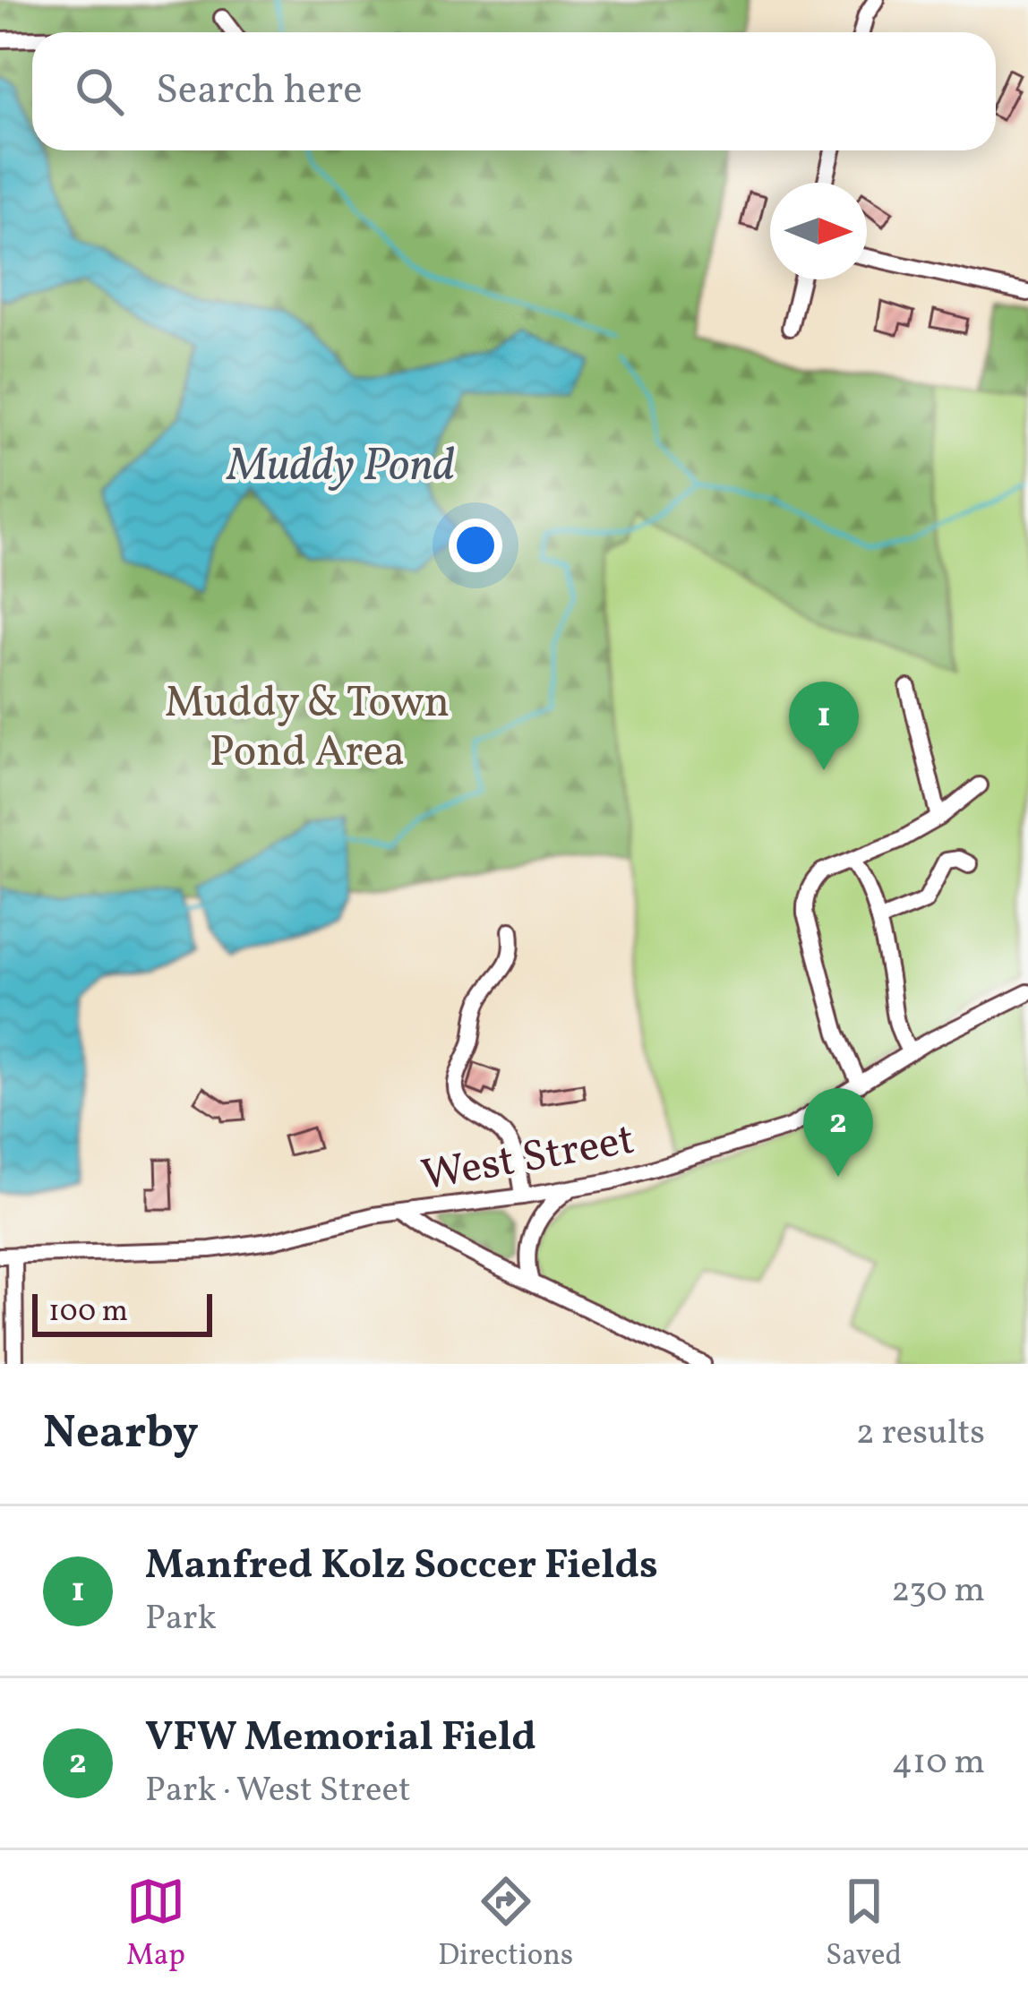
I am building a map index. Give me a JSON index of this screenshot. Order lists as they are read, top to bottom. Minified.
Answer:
{"streets":{"street":["West Street"]},"water":["Muddy Pond"],"parks":["Muddy & Town Pond Area"],"scale_bar":"100 m","north":"right","page":{"search":"Search here","pins":["1","2"],"scale":"100 m","heading":["Nearby","2 results"],"list":[{"mark":"1","name":"Manfred Kolz Soccer Fields","note":"Park","value":"230 m"},{"mark":"2","name":"VFW Memorial Field","note":"Park · West Street","value":"410 m"}],"nav":["Map","Directions","Saved"]}}
